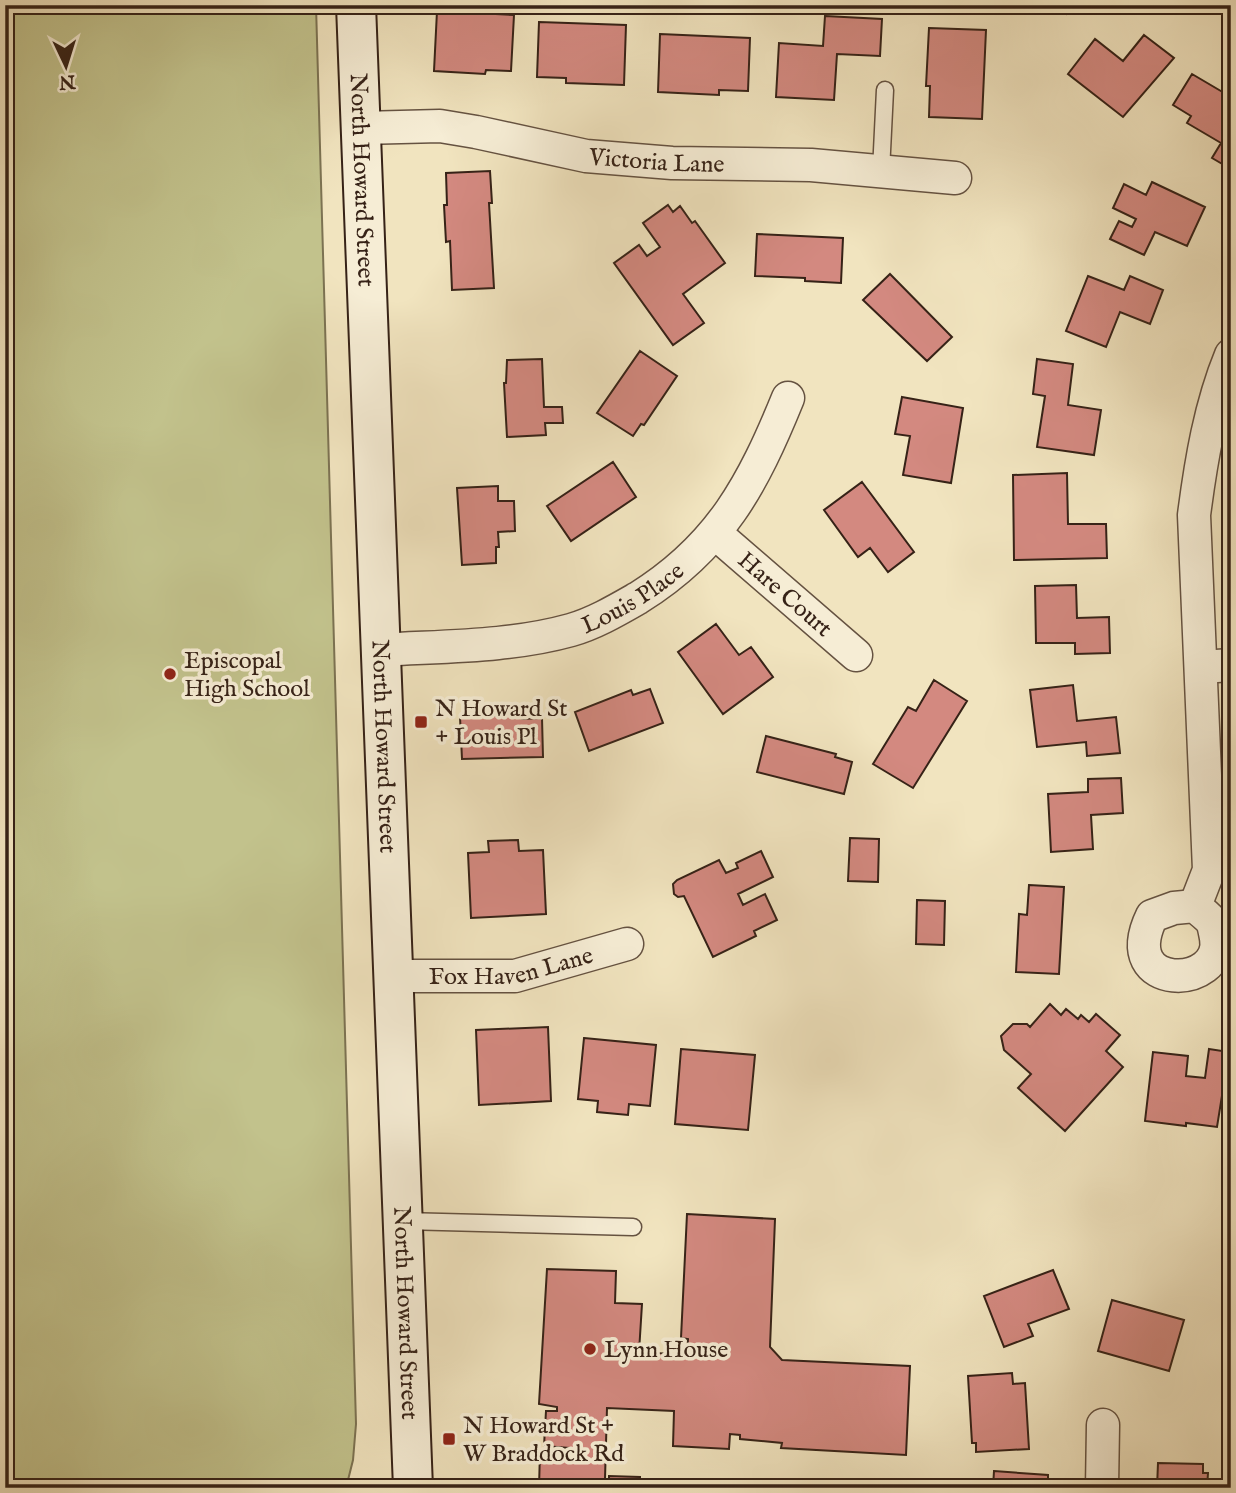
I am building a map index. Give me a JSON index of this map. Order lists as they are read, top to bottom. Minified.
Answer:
{"streets":{"street":["Victoria Lane","North Howard Street","Hare Court","Louis Place","Fox Haven Lane"]},"crossings":[["Victoria Lane","North Howard Street"],["North Howard Street","Louis Place"],["North Howard Street","Fox Haven Lane"],["Hare Court","Louis Place"]],"places":{"other":["Episcopal High School","Lynn House"],"transit":["N Howard St + Louis Pl","N Howard St + W Braddock Rd"]},"north":"bottom"}
